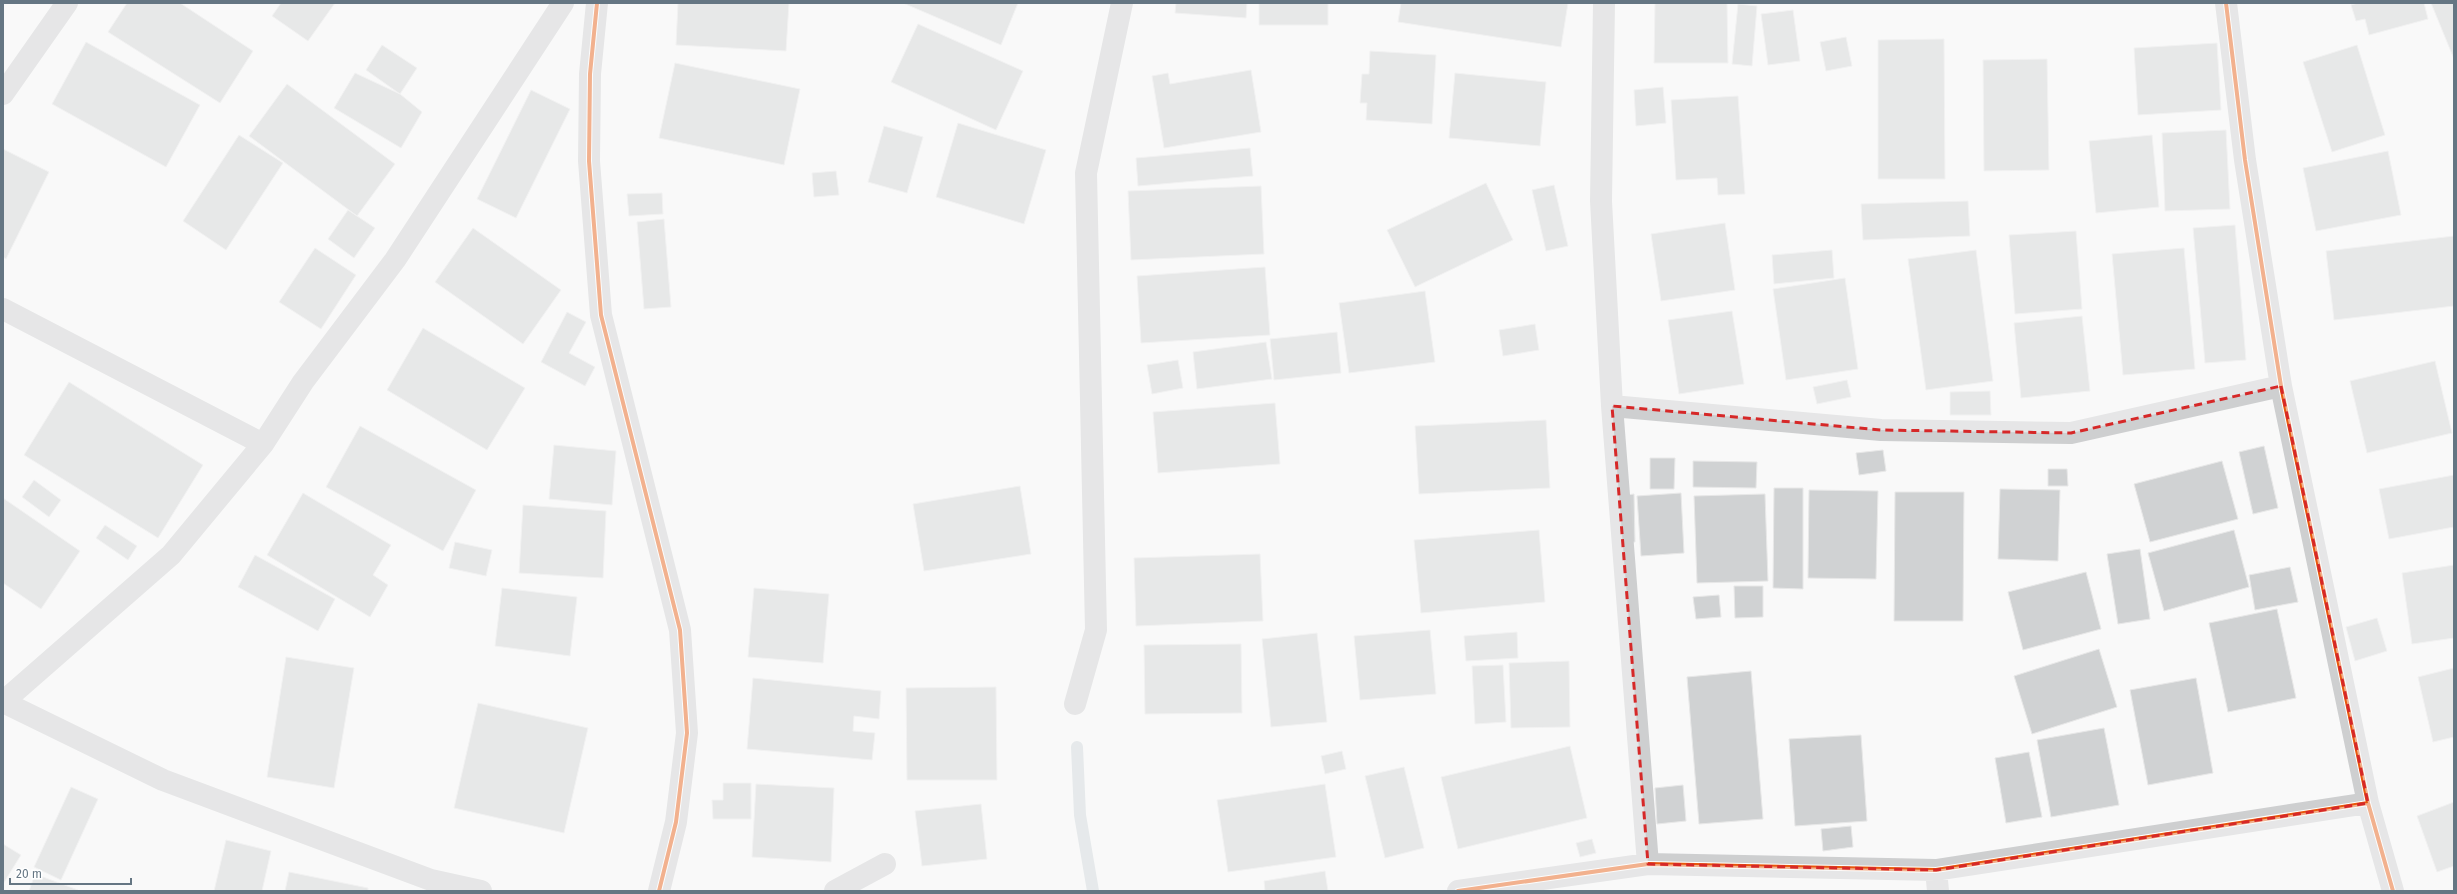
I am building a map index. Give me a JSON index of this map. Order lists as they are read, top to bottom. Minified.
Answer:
{"scale_bar":"20 m"}
